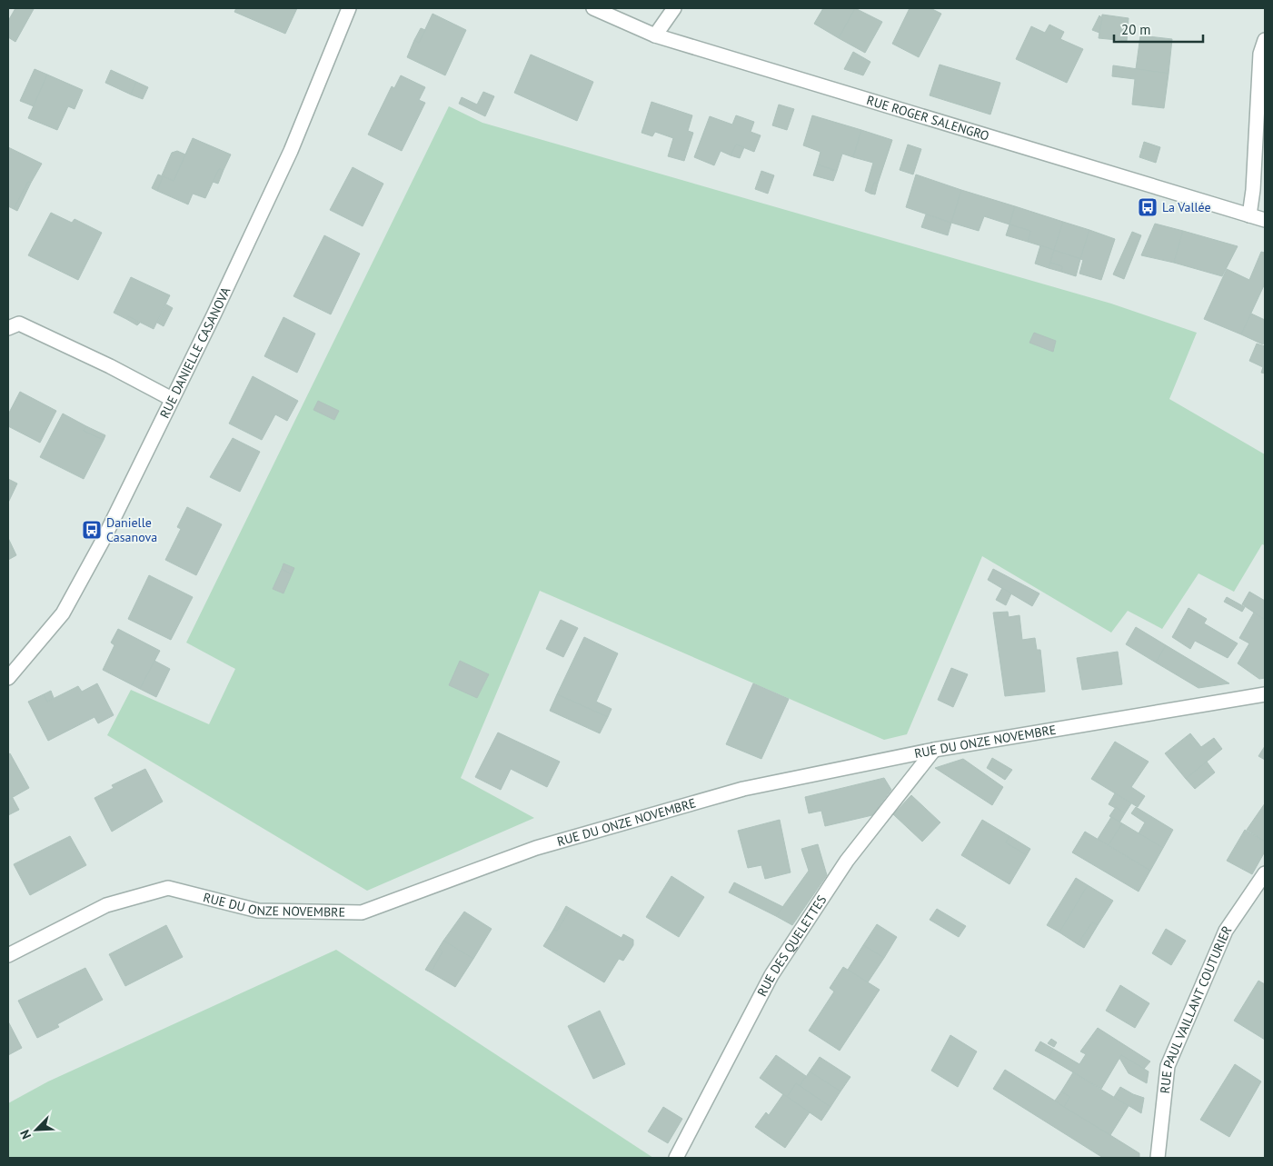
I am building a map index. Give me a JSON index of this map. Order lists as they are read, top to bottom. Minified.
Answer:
{"streets":{"street":["RUE ROGER SALENGRO","RUE DANIELLE CASANOVA","RUE DU ONZE NOVEMBRE","RUE DES QUELETTES","RUE PAUL VAILLANT COUTURIER"]},"crossings":[["RUE DU ONZE NOVEMBRE","RUE DES QUELETTES"]],"places":{"bus stop":["La Vallée","Danielle Casanova"]},"scale_bar":"20 m","north":"bottom left"}
